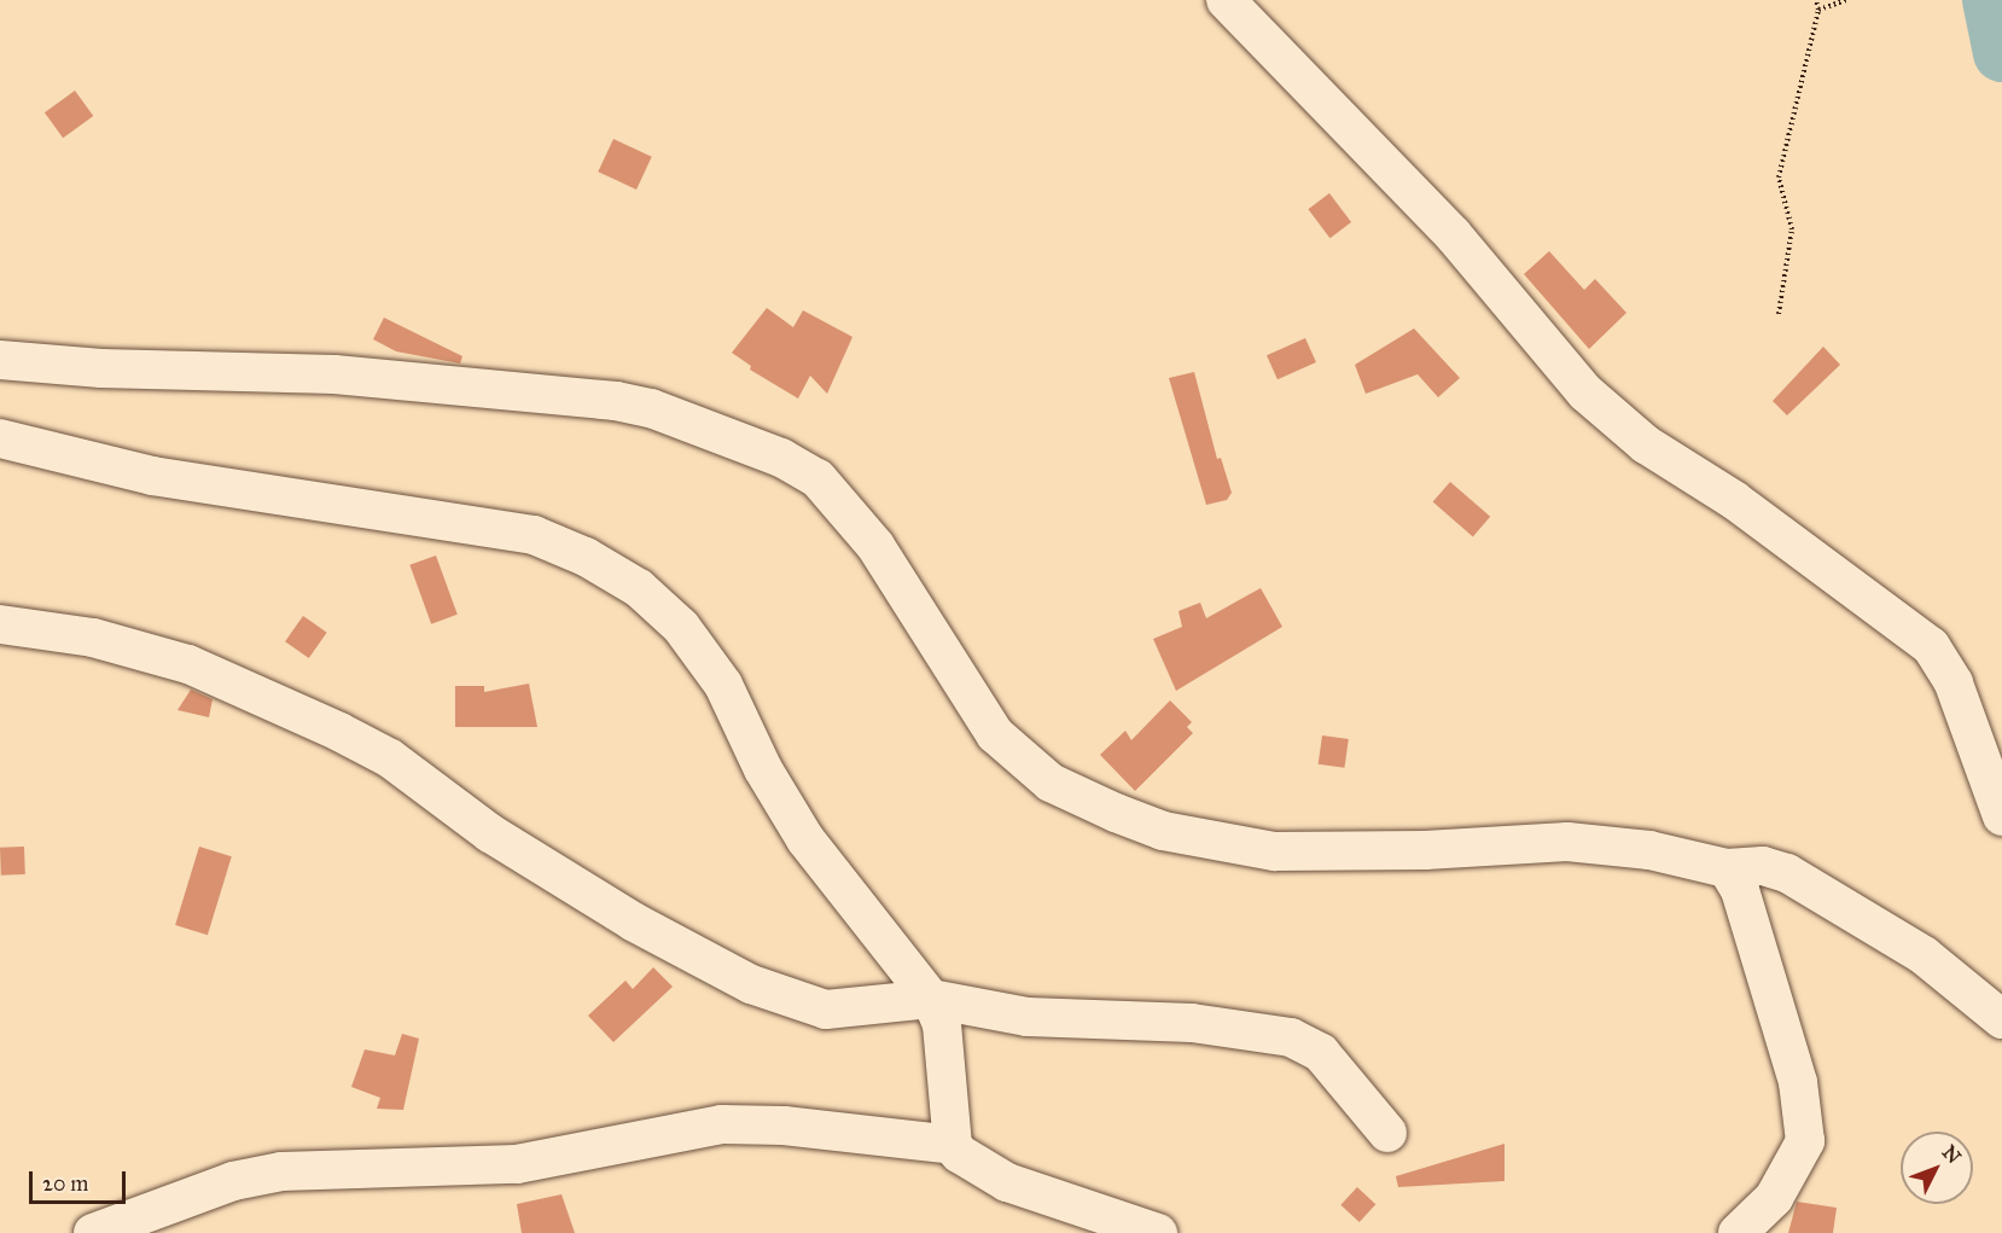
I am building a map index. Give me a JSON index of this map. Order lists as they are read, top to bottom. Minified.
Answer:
{"scale_bar":"20 m","north":"top right"}
